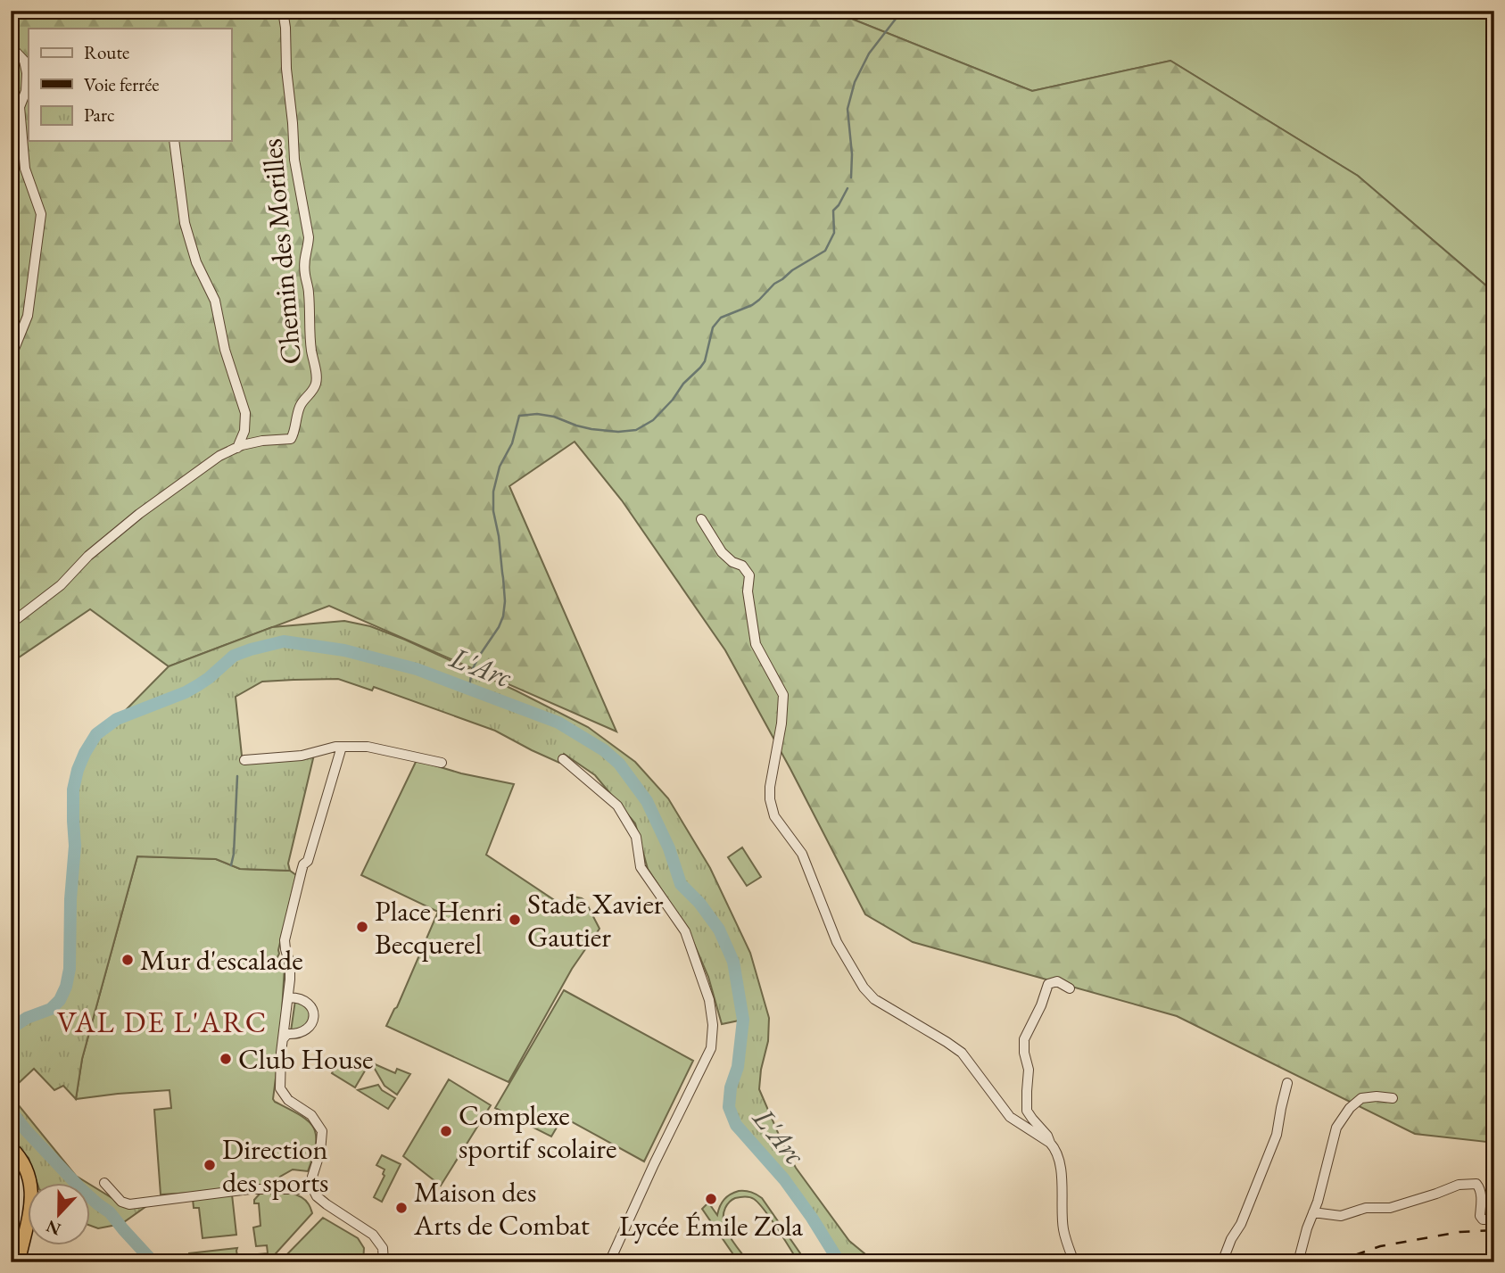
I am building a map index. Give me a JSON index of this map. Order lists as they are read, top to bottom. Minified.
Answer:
{"streets":{"street":["Chemin des Morilles"]},"districts":["VAL DE L'ARC"],"water":["L'Arc"],"places":["Stade Xavier Gautier","Place Henri Becquerel","Mur d'escalade","Club House","Complexe sportif scolaire","Direction des sports","Lycée Émile Zola","Maison des Arts de Combat"],"legend":["Route","Voie ferrée","Parc"],"north":"bottom"}
